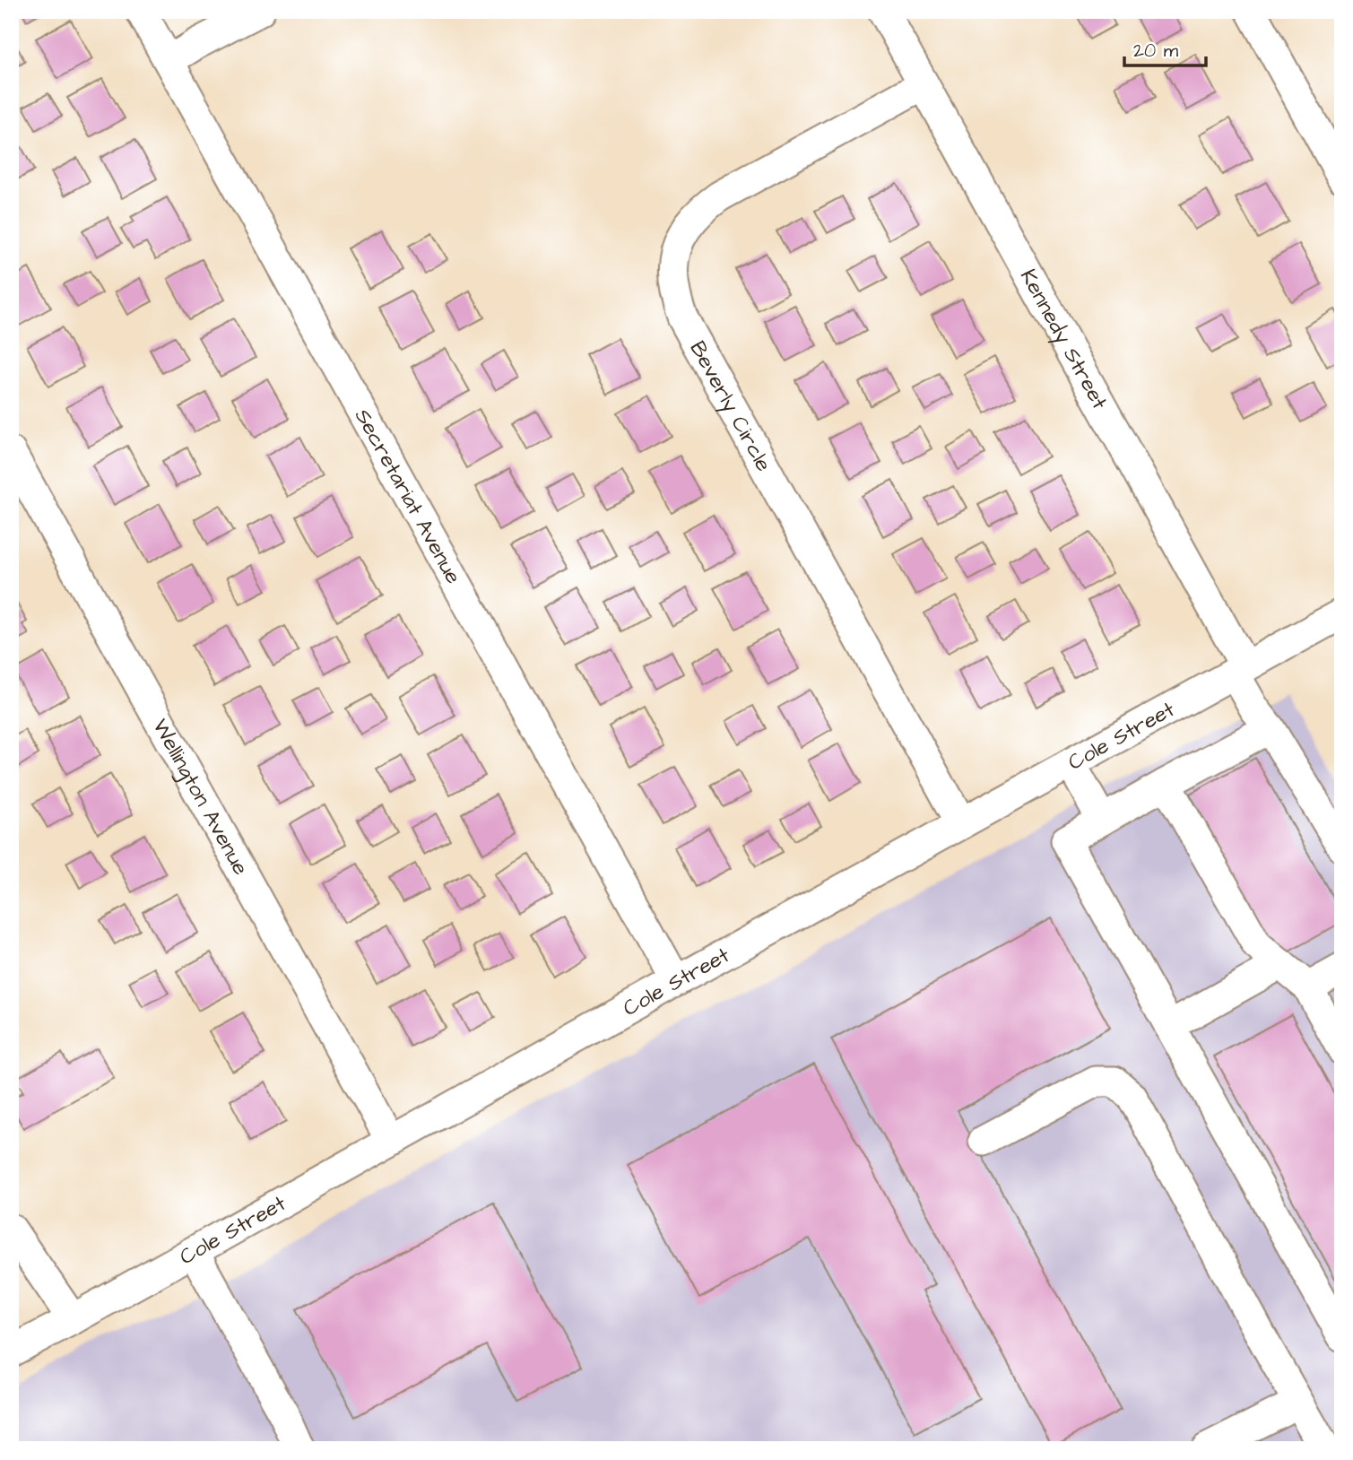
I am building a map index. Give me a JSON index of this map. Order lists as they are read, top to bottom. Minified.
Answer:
{"streets":{"street":["Kennedy Street","Beverly Circle","Secretariat Avenue","Cole Street","Wellington Avenue"]},"crossings":[["Kennedy Street","Beverly Circle"],["Kennedy Street","Cole Street"],["Beverly Circle","Cole Street"],["Secretariat Avenue","Cole Street"],["Cole Street","Wellington Avenue"]],"scale_bar":"20 m"}
